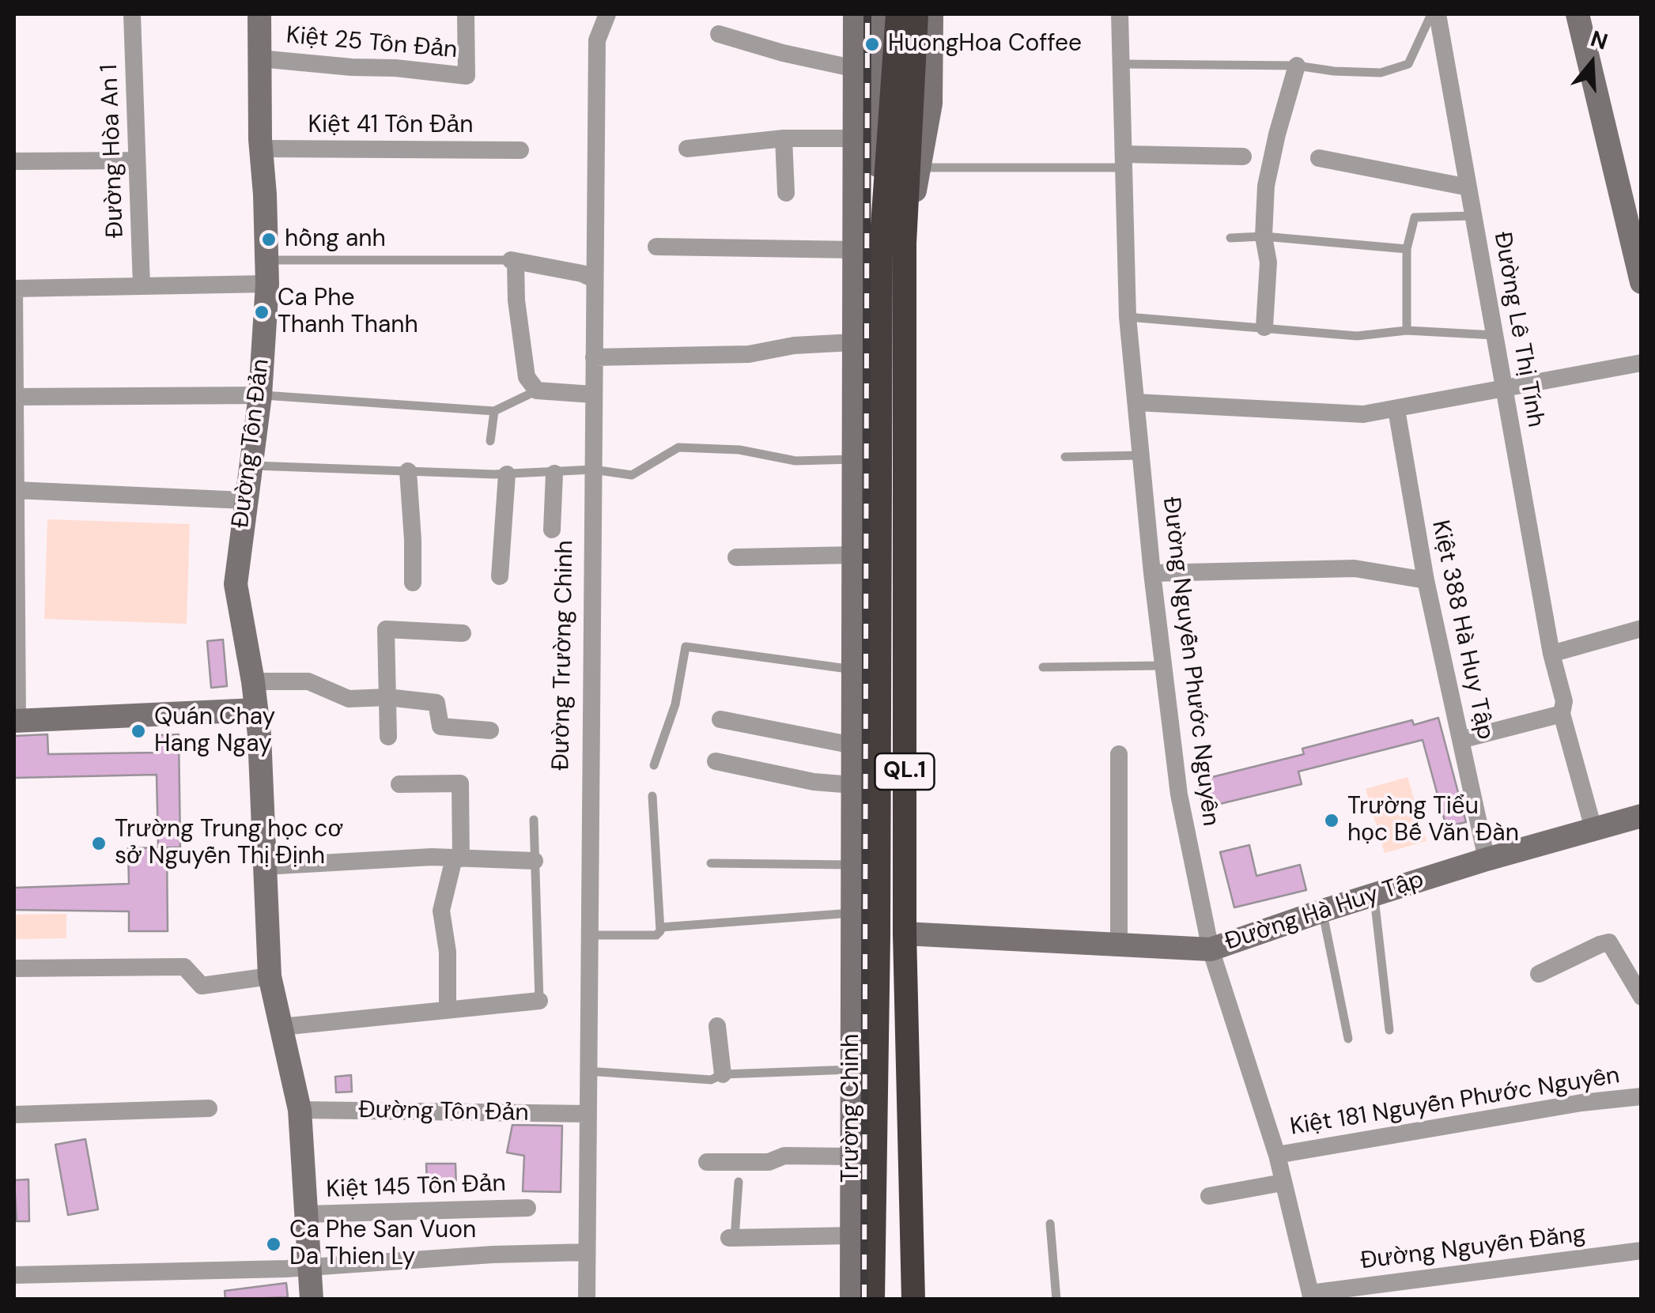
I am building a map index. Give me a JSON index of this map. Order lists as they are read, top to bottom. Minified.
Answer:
{"streets":{"highway":["QL.1"],"street":["Kiệt 25 Tôn Đản","Kiệt 41 Tôn Đản","Đường Hòa An 1","Đường Lê Thị Tính","Đường Tôn Đản","Kiệt 388 Hà Huy Tập","Đường Trường Chinh","Đường Nguyễn Phước Nguyên","Đường Hà Huy Tập","Kiệt 181 Nguyễn Phước Nguyên","Trường Chinh","Kiệt 145 Tôn Đản","Đường Nguyễn Đăng"]},"crossings":[["Kiệt 25 Tôn Đản","Đường Tôn Đản"],["Kiệt 41 Tôn Đản","Đường Tôn Đản"],["Đường Lê Thị Tính","Đường Hà Huy Tập"],["Đường Tôn Đản","Đường Trường Chinh"],["Đường Tôn Đản","Kiệt 145 Tôn Đản"],["Kiệt 388 Hà Huy Tập","Đường Hà Huy Tập"],["Đường Nguyễn Phước Nguyên","Đường Hà Huy Tập"],["Đường Nguyễn Phước Nguyên","Kiệt 181 Nguyễn Phước Nguyên"],["Đường Nguyễn Phước Nguyên","Đường Nguyễn Đăng"],["QL.1","Đường Hà Huy Tập"]],"places":["HuongHoa Coffee","hồng anh","Ca Phe Thanh Thanh","Quán Chay Hang Ngay","Trường Tiểu học Bế Văn Đàn","Trường Trung học cơ sở Nguyễn Thị Định","Ca Phe San Vuon Da Thien Ly"],"north":"top"}
